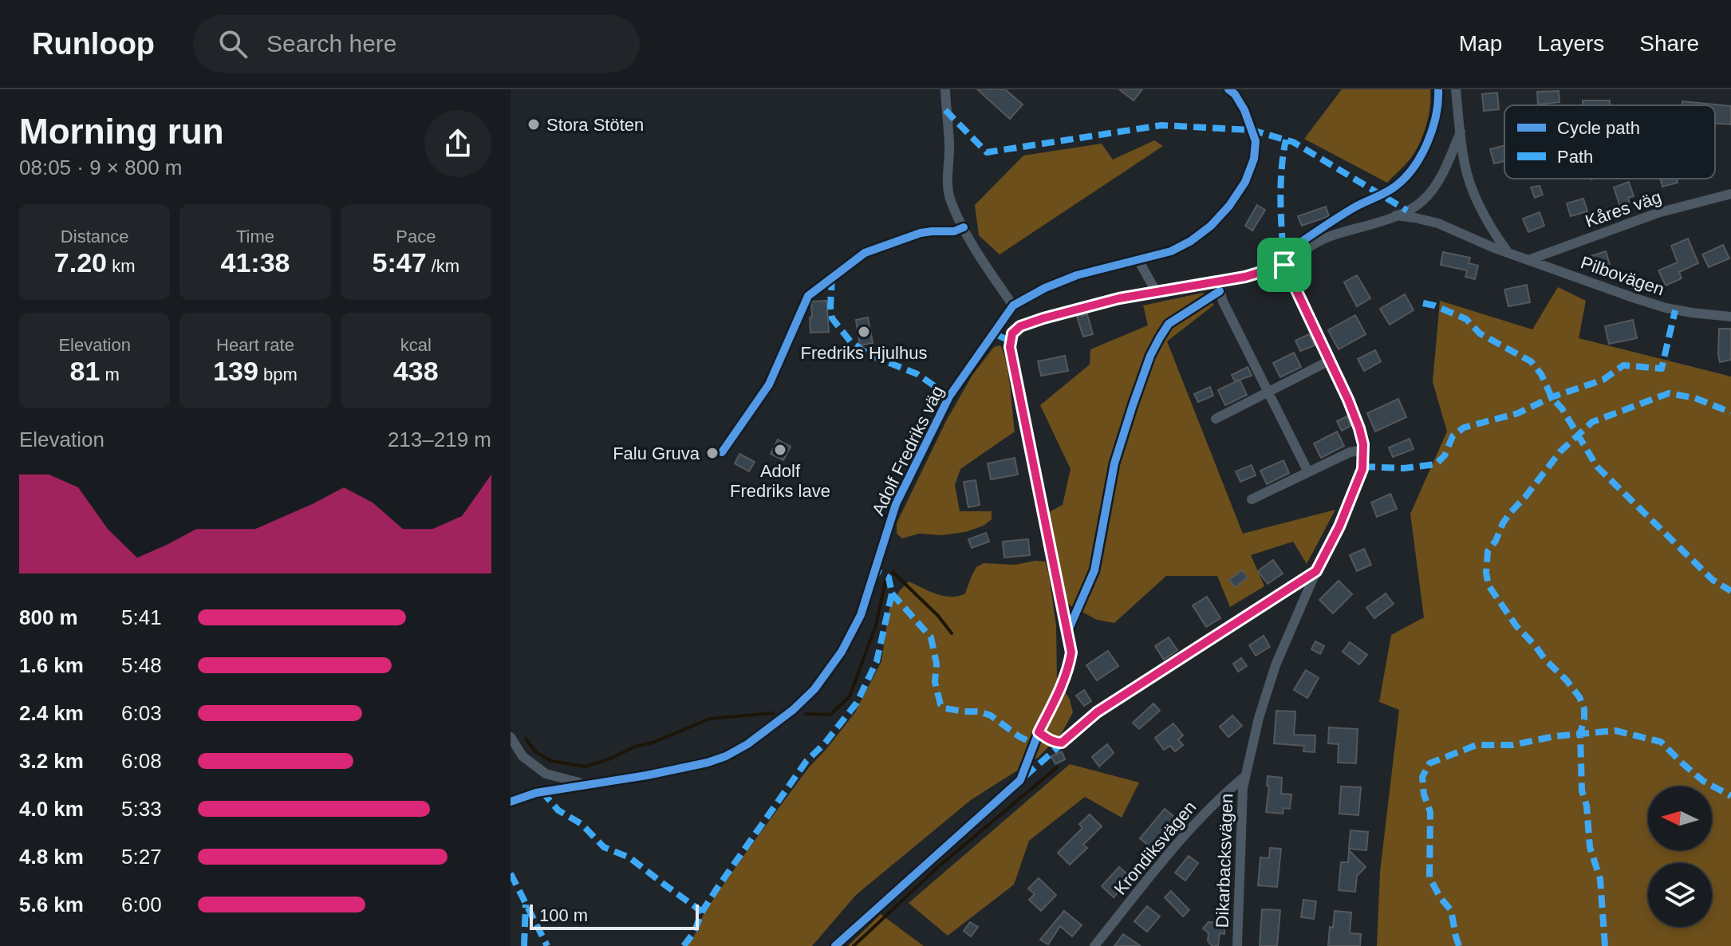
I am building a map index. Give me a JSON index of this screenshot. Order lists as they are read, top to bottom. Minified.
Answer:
{"streets":{"street":["Kåres väg","Pilbovägen","Adolf Fredriks väg","Krondiksvägen","Dikarbacksvägen"]},"crossings":[["Kåres väg","Pilbovägen"],["Krondiksvägen","Dikarbacksvägen"]],"places":["Stora Stöten","Fredriks Hjulhus","Adolf Fredriks lave","Falu Gruva"],"legend":["Cycle path","Path"],"scale_bar":"100 m","north":"left","page":{"header":"Runloop","search":"Search here","nav":["Map","Layers","Share"],"heading":["Morning run","08:05 · 9 × 800 m"],"stats":[["Distance","7.20 km"],["Time","41:38"],["Pace","5:47 /km"],["Elevation","81 m"],["Heart rate","139 bpm"],["kcal","438"]],"chart":["Elevation","213–219 m"],"list":[{"name":"800 m","note":"5:41"},{"name":"1.6 km","note":"5:48"},{"name":"2.4 km","note":"6:03"},{"name":"3.2 km","note":"6:08"},{"name":"4.0 km","note":"5:33"},{"name":"4.8 km","note":"5:27"},{"name":"5.6 km","note":"6:00"}],"scale":"100 m"}}
